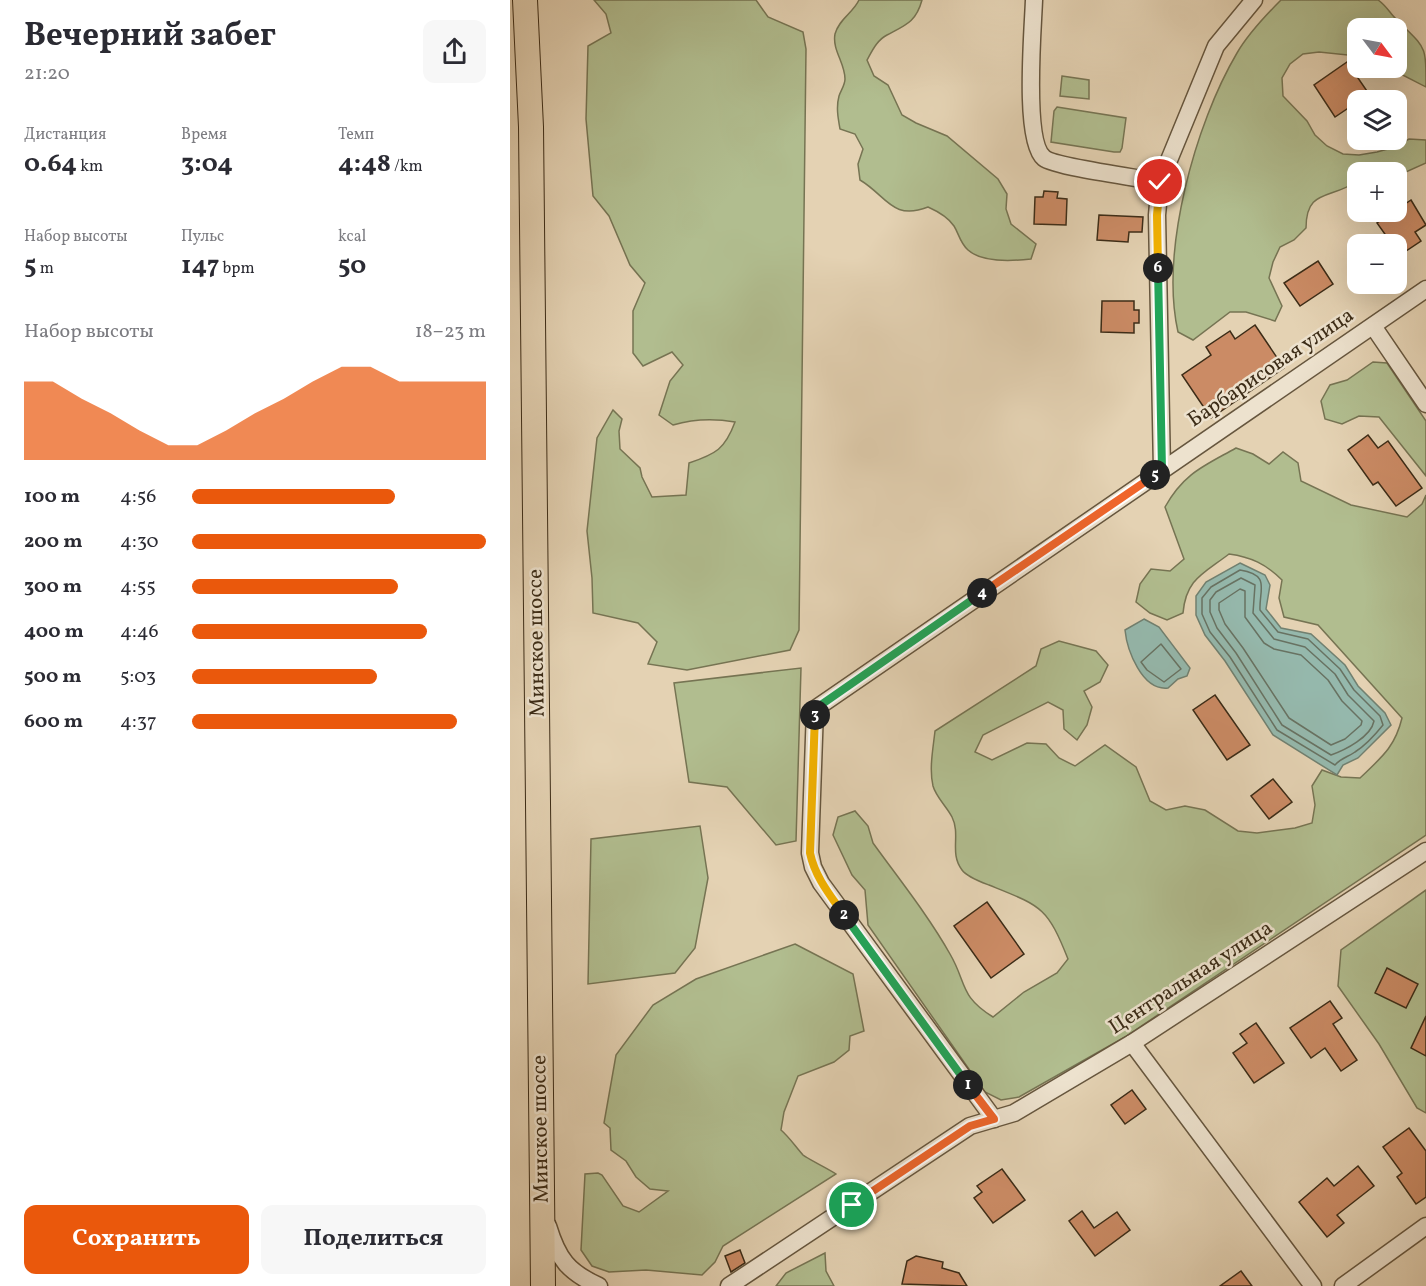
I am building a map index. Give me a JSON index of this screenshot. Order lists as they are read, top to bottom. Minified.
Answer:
{"streets":{"highway":["Минское шоссе"],"street":["Барбарисовая улица","Центральная улица"]},"crossings":[["Барбарисовая улица","Центральная улица"]],"north":"bottom right","page":{"heading":["Вечерний забег","21:20"],"map_buttons":["+","−"],"stats":[["Дистанция","0.64 km"],["Время","3:04"],["Темп","4:48 /km"],["Набор высоты","5 m"],["Пульс","147 bpm"],["kcal","50"]],"pins":["6","5","4","3","2","1"],"chart":["Набор высоты","18–23 m"],"list":[{"name":"100 m","note":"4:56"},{"name":"200 m","note":"4:30"},{"name":"300 m","note":"4:55"},{"name":"400 m","note":"4:46"},{"name":"500 m","note":"5:03"},{"name":"600 m","note":"4:37"}],"buttons":["Сохранить","Поделиться"]}}
